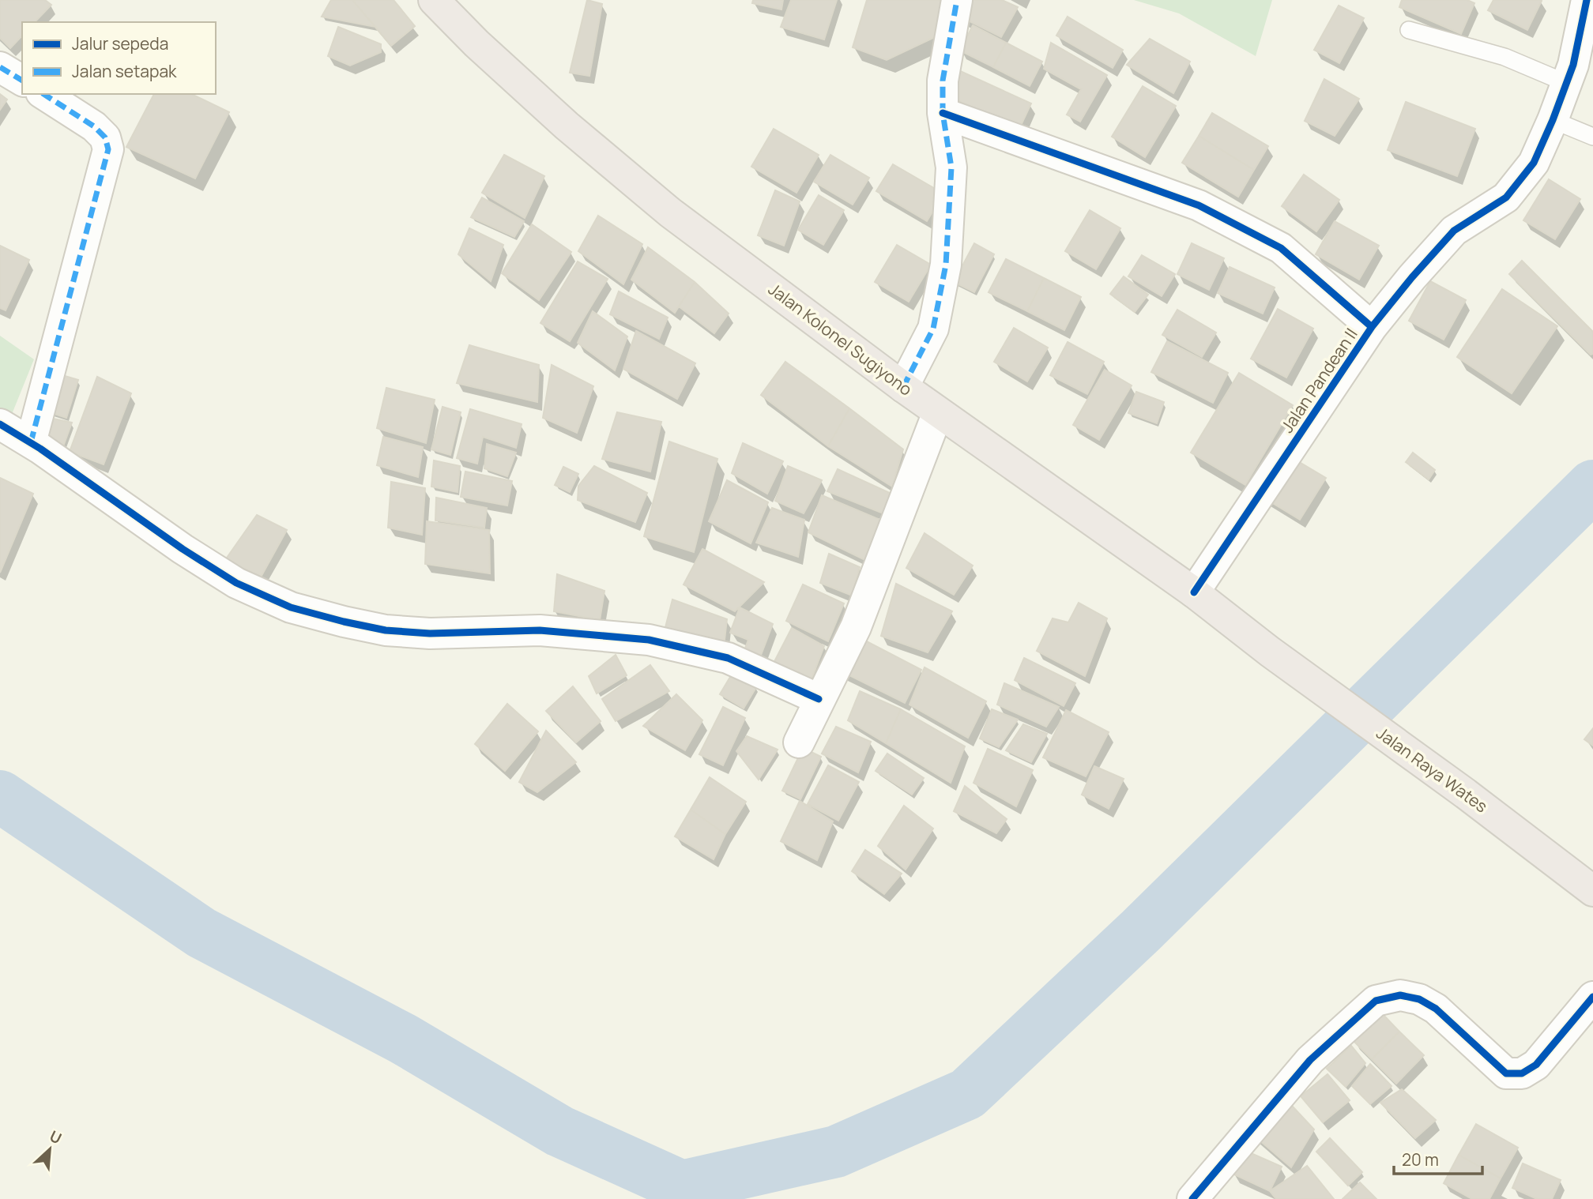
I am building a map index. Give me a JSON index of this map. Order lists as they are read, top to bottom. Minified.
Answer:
{"streets":{"highway":["Jalan Kolonel Sugiyono","Jalan Raya Wates"],"street":["Jalan Pandean II"]},"crossings":[["Jalan Kolonel Sugiyono","Jalan Pandean II"],["Jalan Kolonel Sugiyono","Jalan Raya Wates"]],"legend":["Jalur sepeda","Jalan setapak"],"scale_bar":"20 m","north":"top right"}
